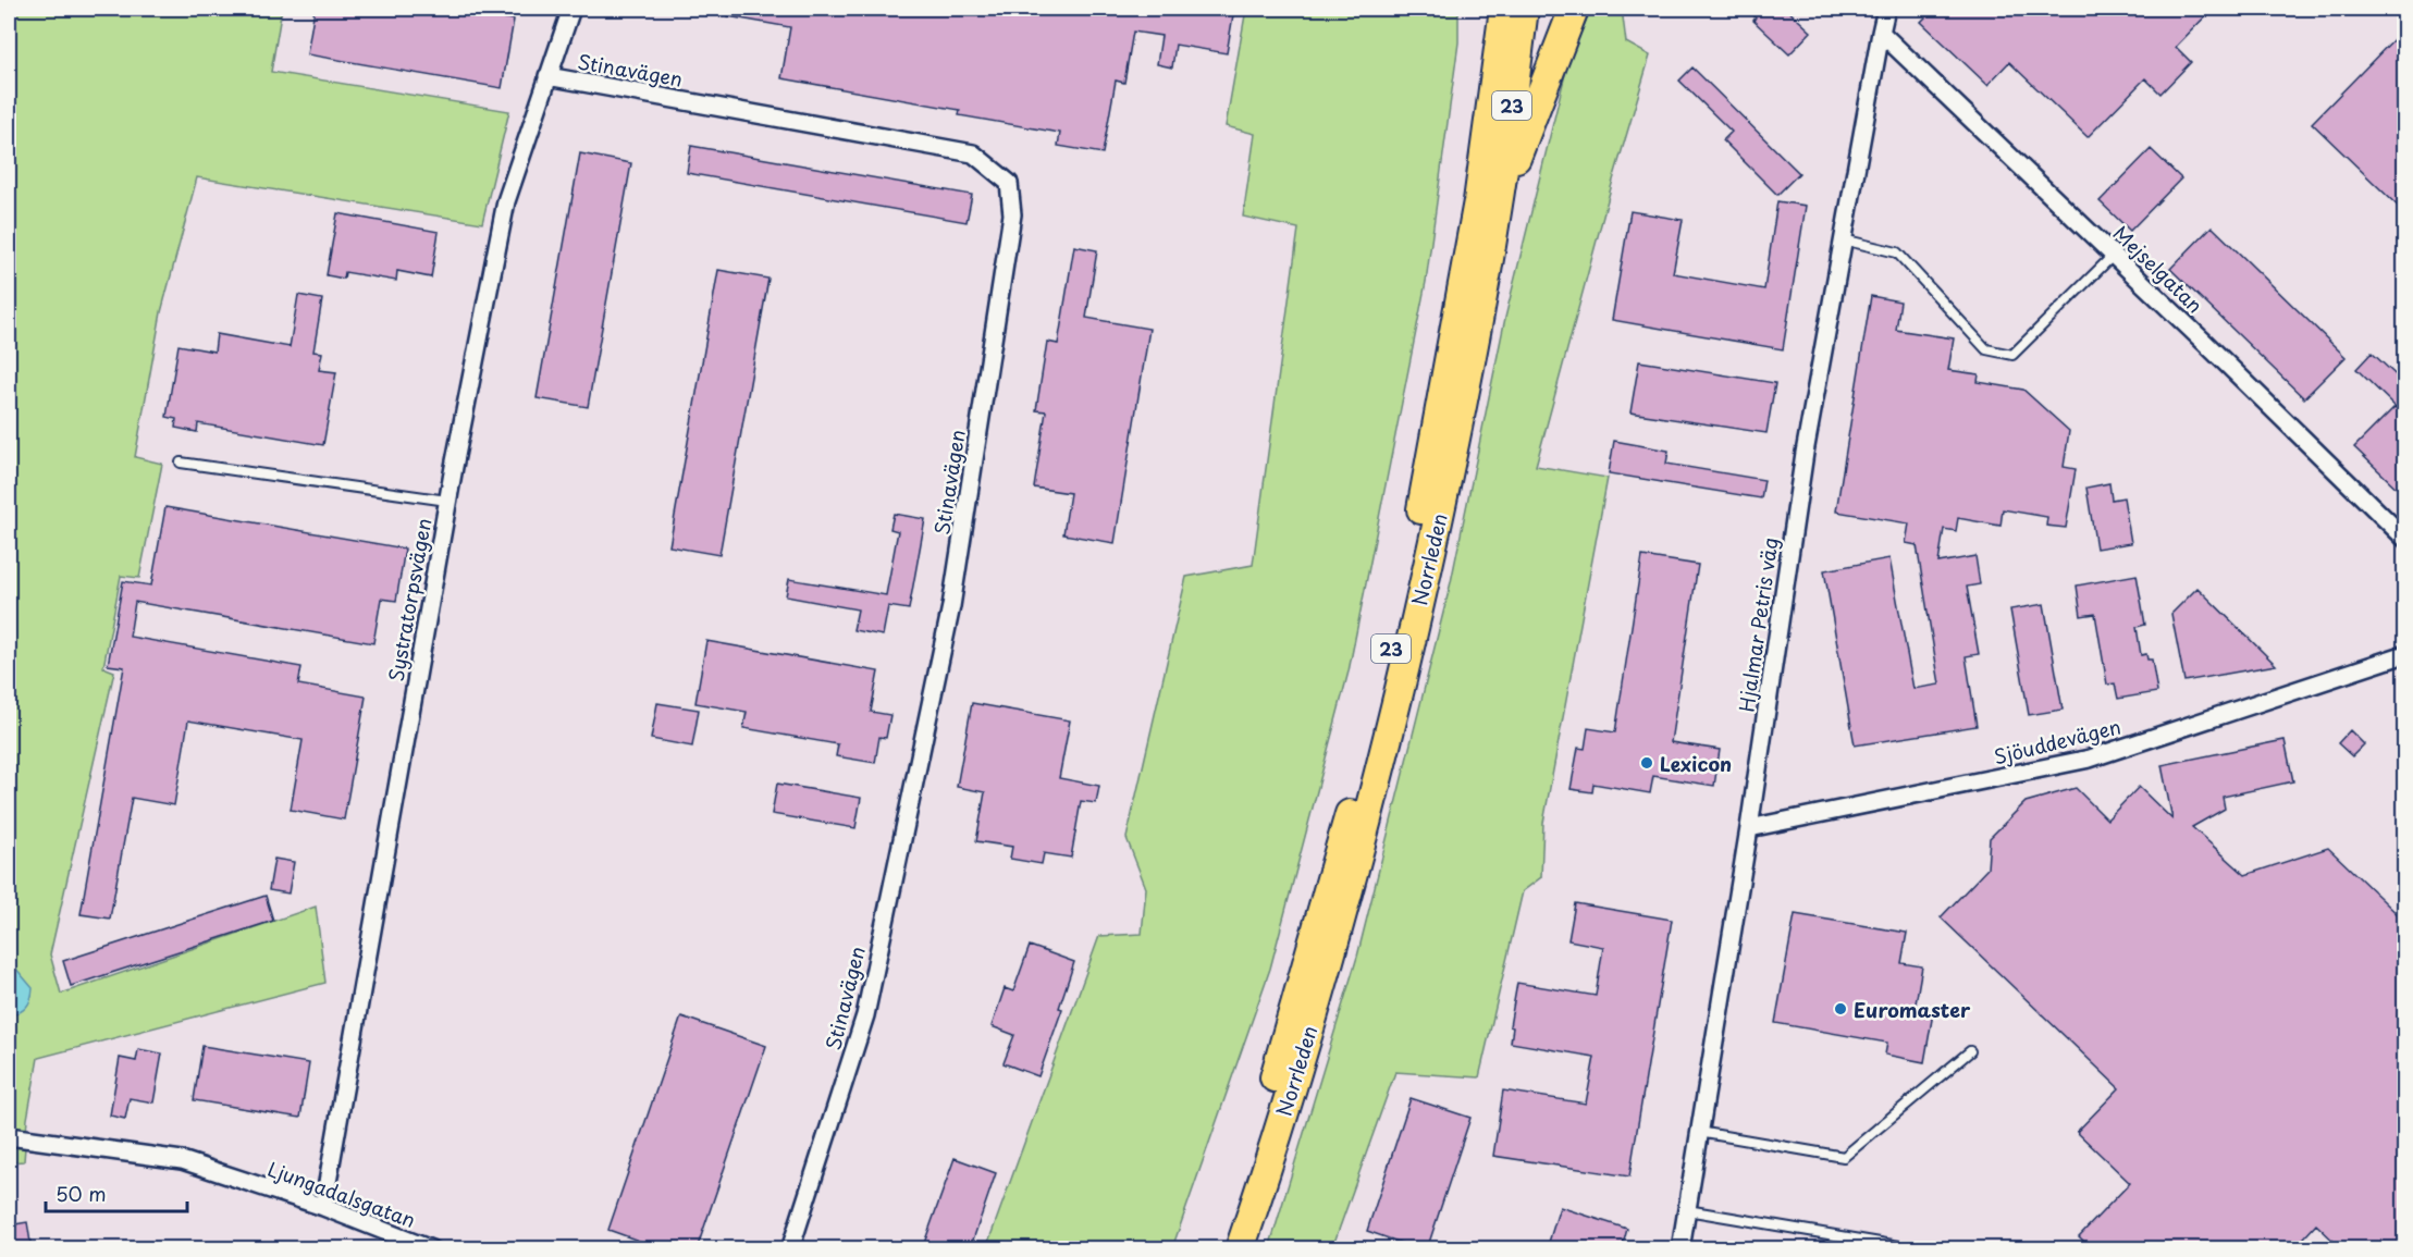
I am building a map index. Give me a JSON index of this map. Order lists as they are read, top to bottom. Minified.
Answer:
{"streets":{"highway":["23","Norrleden"],"street":["Stinavägen","Mejselgatan","Systratorpsvägen","Hjalmar Petris väg","Sjöuddevägen","Ljungadalsgatan"]},"crossings":[["Stinavägen","Systratorpsvägen"],["Mejselgatan","Hjalmar Petris väg"],["Systratorpsvägen","Ljungadalsgatan"],["Hjalmar Petris väg","Sjöuddevägen"]],"places":["Lexicon","Euromaster"],"scale_bar":"50 m"}
